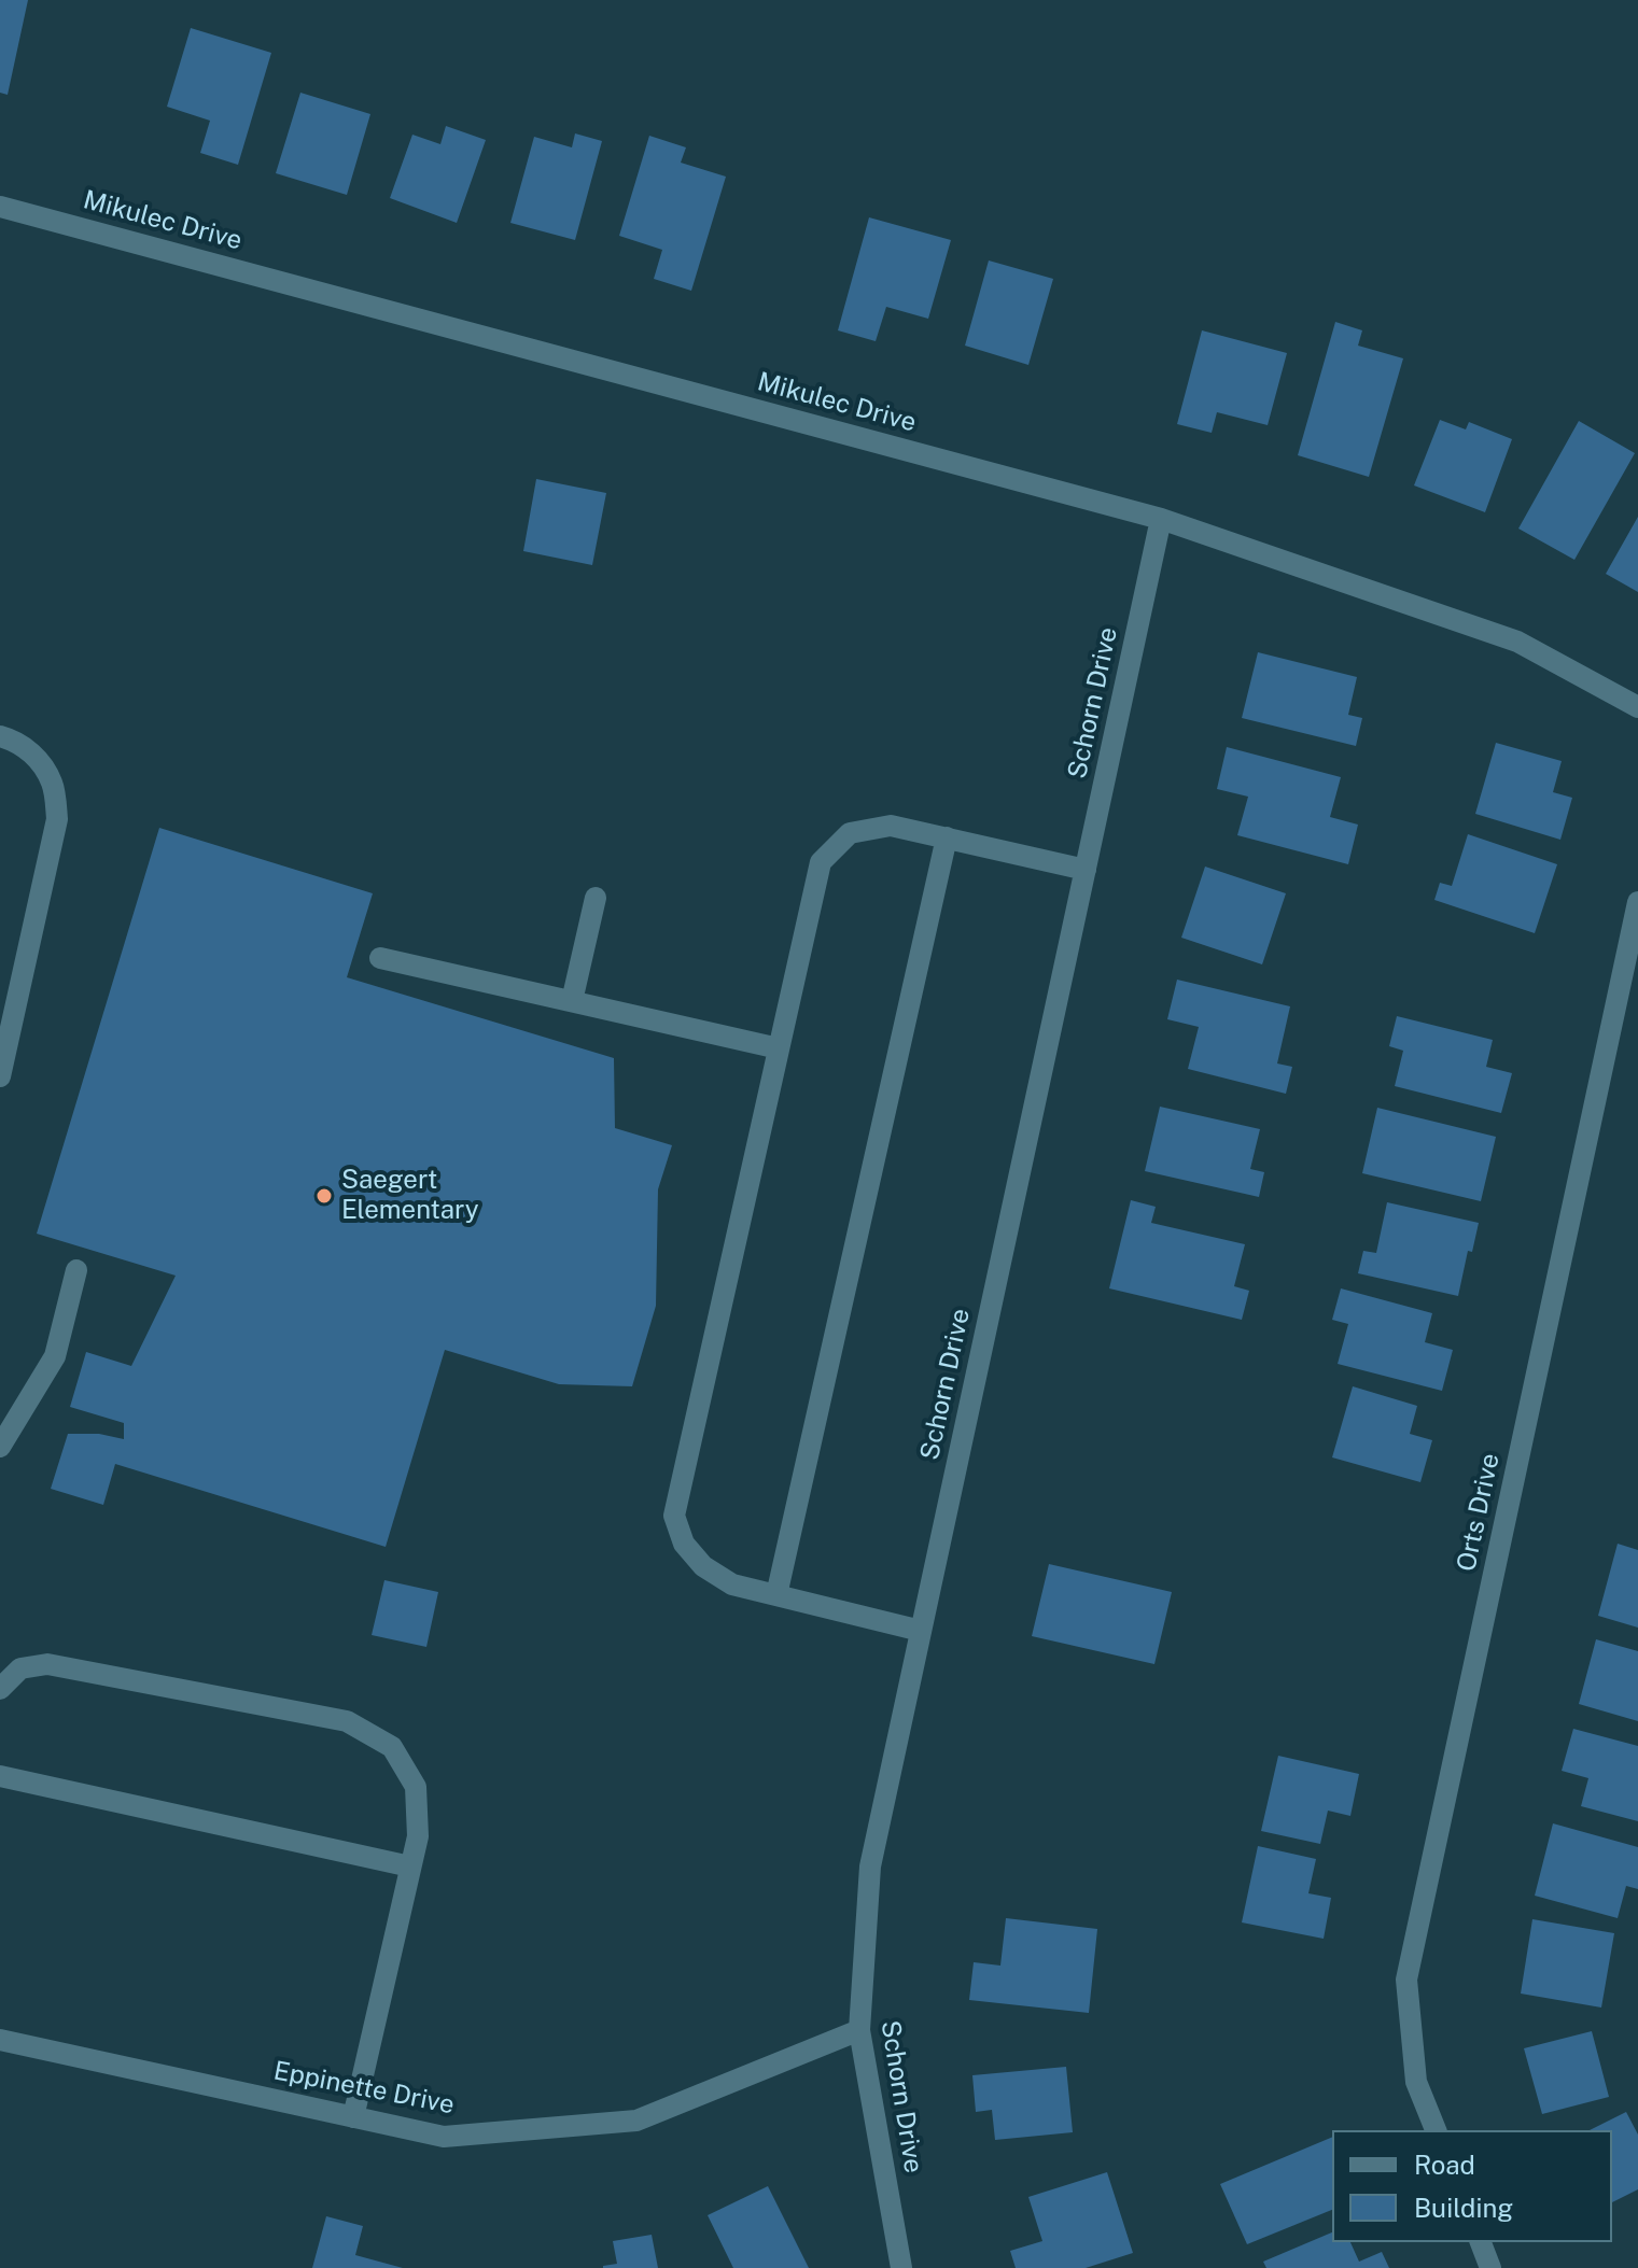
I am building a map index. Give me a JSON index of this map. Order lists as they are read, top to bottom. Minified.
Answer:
{"streets":{"street":["Mikulec Drive","Schorn Drive","Orts Drive","Eppinette Drive"]},"crossings":[["Mikulec Drive","Schorn Drive"],["Schorn Drive","Eppinette Drive"]],"places":["Saegert Elementary"],"legend":["Road","Building"]}
